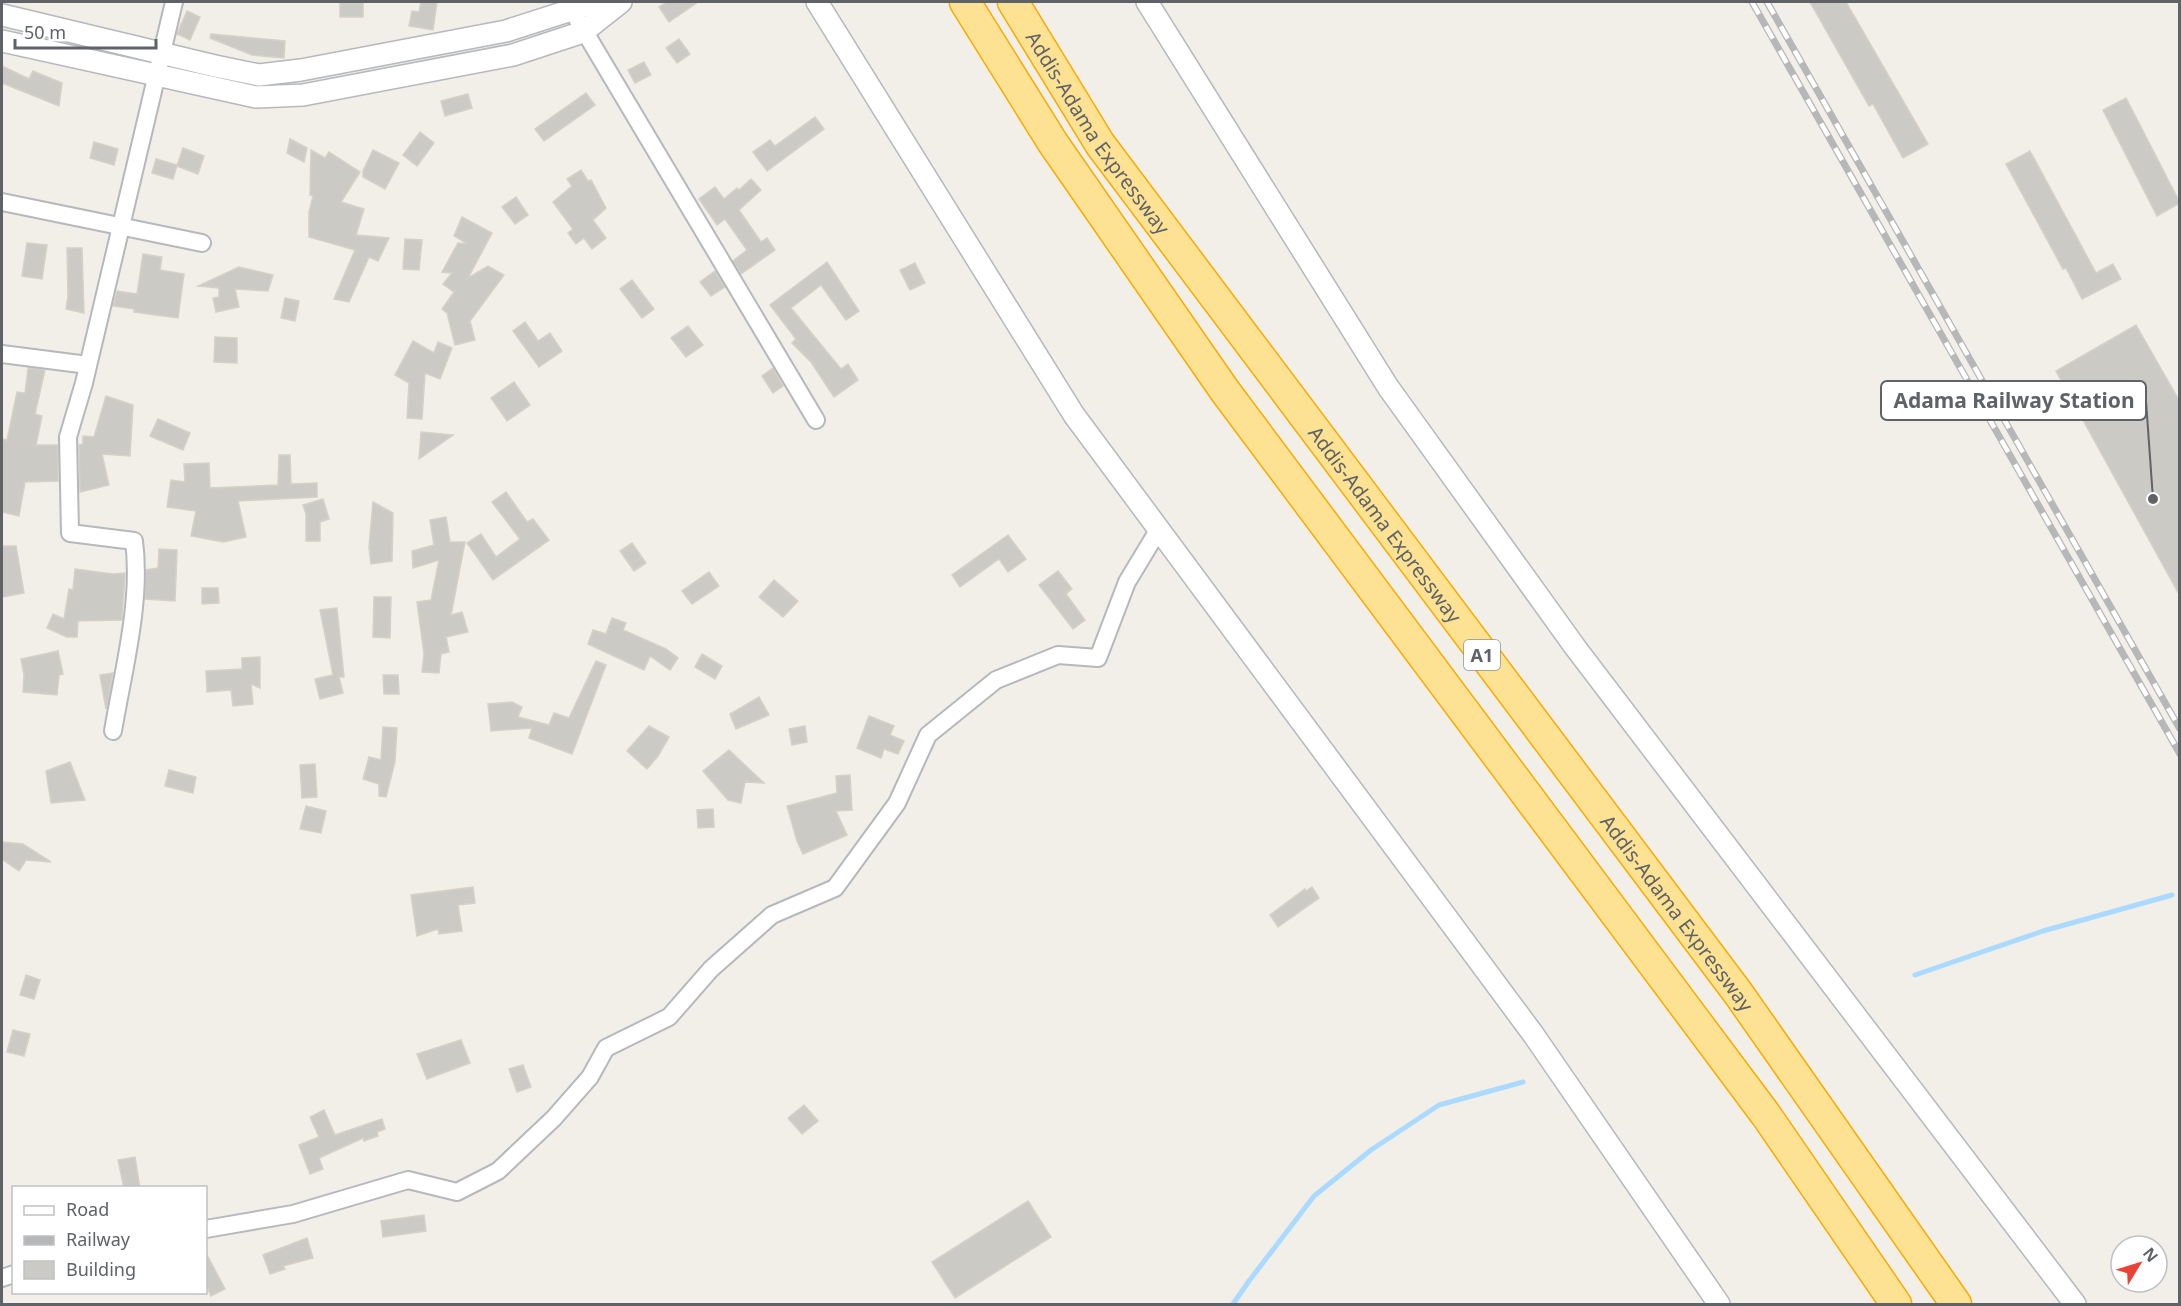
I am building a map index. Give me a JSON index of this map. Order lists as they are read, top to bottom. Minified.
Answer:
{"streets":{"highway":["Addis-Adama Expressway","A1"]},"places":["Adama Railway Station"],"legend":["Road","Railway","Building"],"scale_bar":"50 m","north":"top right"}
